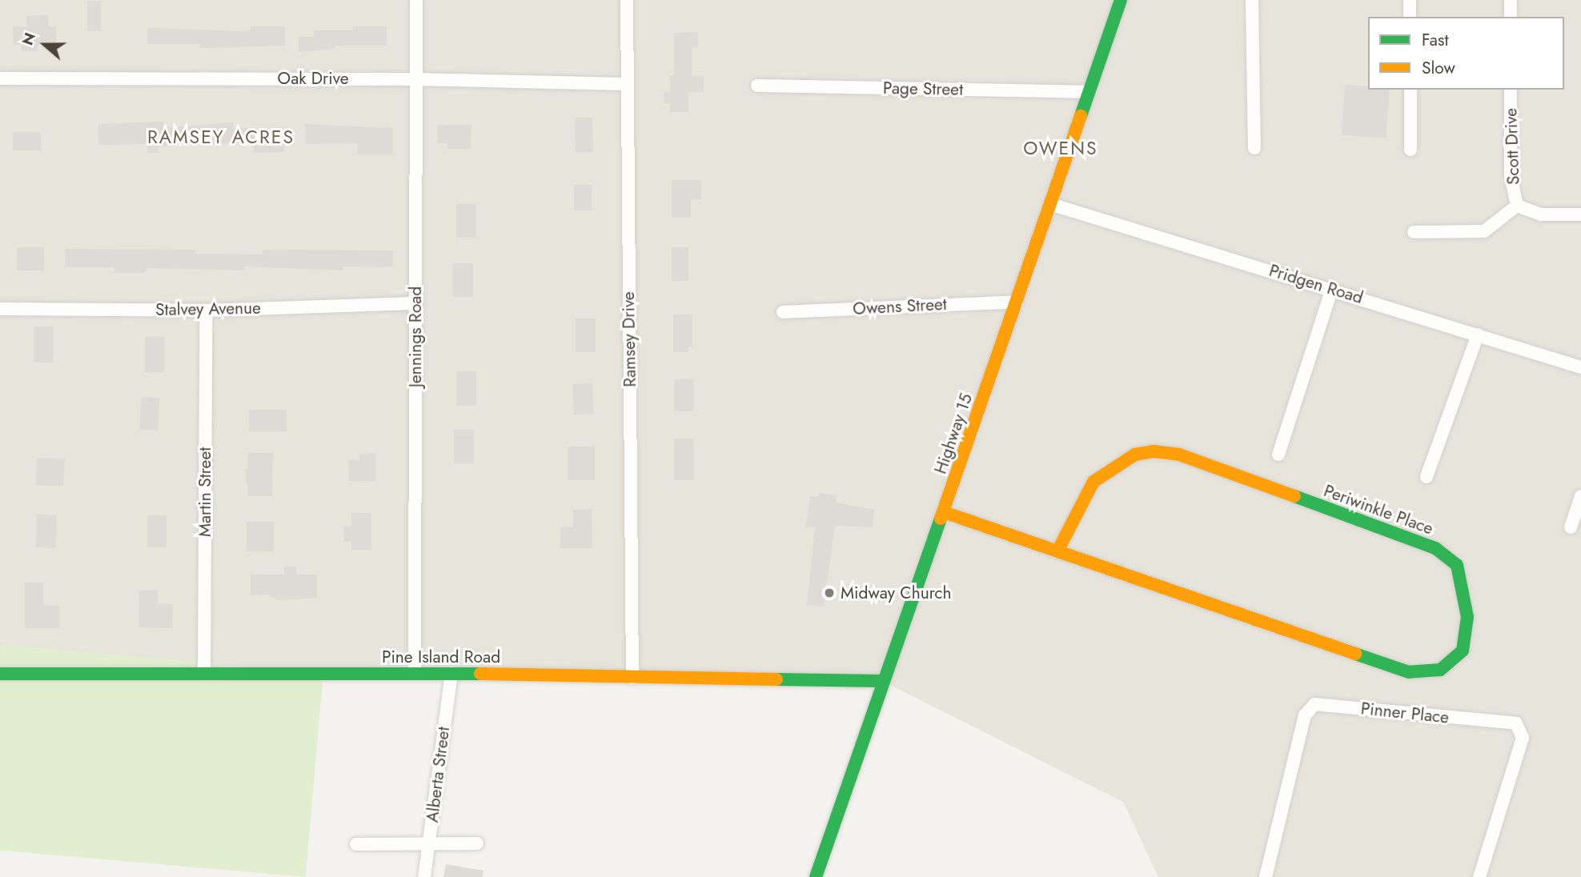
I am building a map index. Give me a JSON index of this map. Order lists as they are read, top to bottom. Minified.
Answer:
{"streets":{"street":["Oak Drive","Page Street","Scott Drive","Pridgen Road","Owens Street","Stalvey Avenue","Jennings Road","Ramsey Drive","Highway 15","Martin Street","Periwinkle Place","Pine Island Road","Pinner Place","Alberta Street"]},"crossings":[["Oak Drive","Jennings Road"],["Oak Drive","Ramsey Drive"],["Page Street","Highway 15"],["Pridgen Road","Highway 15"],["Owens Street","Highway 15"],["Stalvey Avenue","Jennings Road"],["Stalvey Avenue","Martin Street"],["Jennings Road","Pine Island Road"],["Ramsey Drive","Pine Island Road"],["Highway 15","Periwinkle Place"],["Highway 15","Pine Island Road"],["Martin Street","Pine Island Road"],["Pine Island Road","Alberta Street"]],"districts":["RAMSEY ACRES","OWENS"],"places":["Midway Church"],"legend":["Fast","Slow"],"north":"left"}
